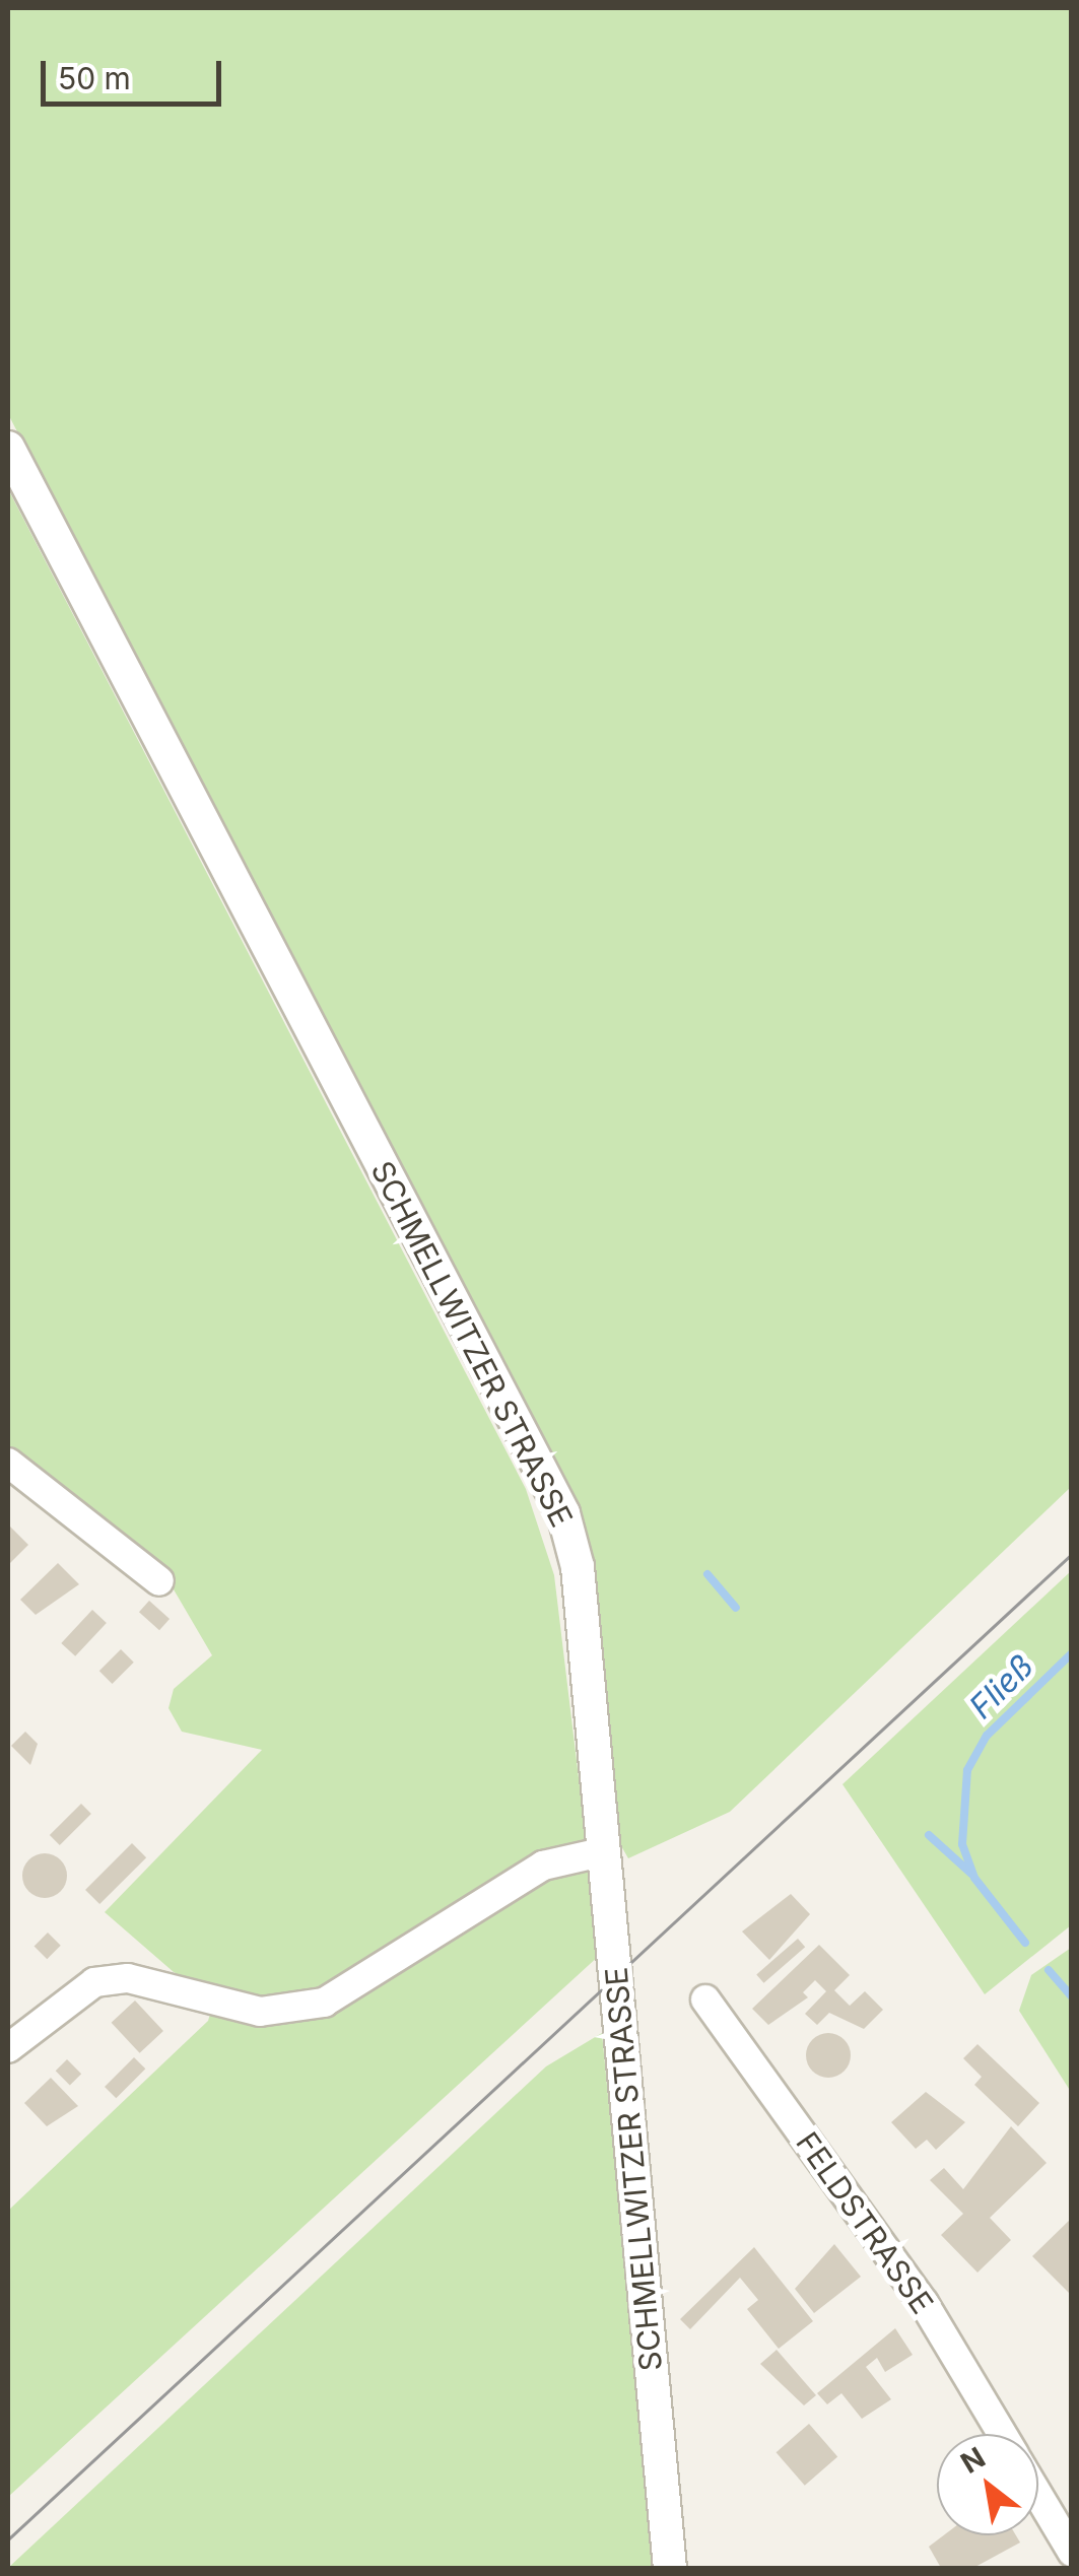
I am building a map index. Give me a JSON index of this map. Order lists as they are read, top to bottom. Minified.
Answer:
{"streets":{"street":["SCHMELLWITZER STRASSE","FELDSTRASSE"]},"water":["Fließ"],"scale_bar":"50 m","north":"top left"}
